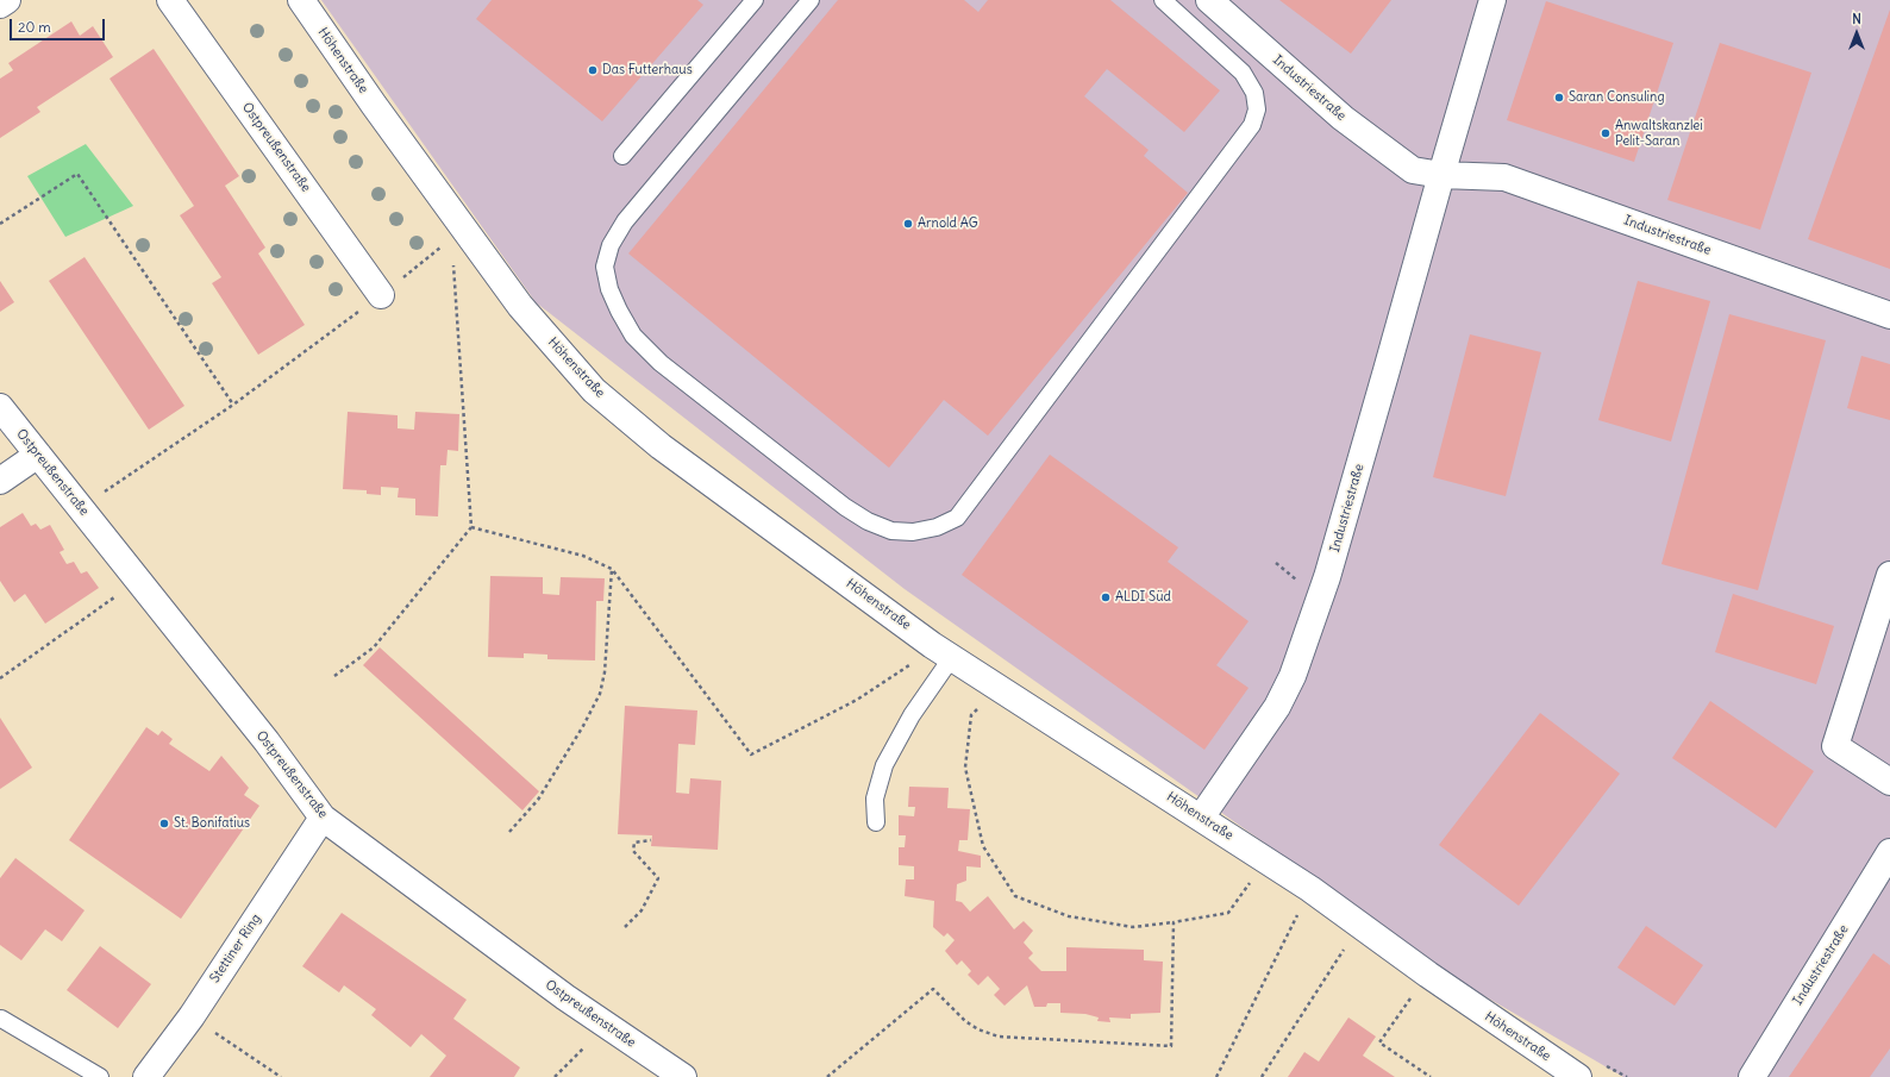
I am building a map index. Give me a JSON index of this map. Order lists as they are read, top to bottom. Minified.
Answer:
{"streets":{"street":["Höhenstraße","Industriestraße","Ostpreußenstraße","Stettiner Ring"]},"crossings":[["Höhenstraße","Industriestraße"],["Ostpreußenstraße","Stettiner Ring"]],"places":["Das Futterhaus","Saran Consuling","Anwaltskanzlei Pelit-Saran","Arnold AG","ALDI Süd","St. Bonifatius"],"scale_bar":"20 m","north":"top"}
